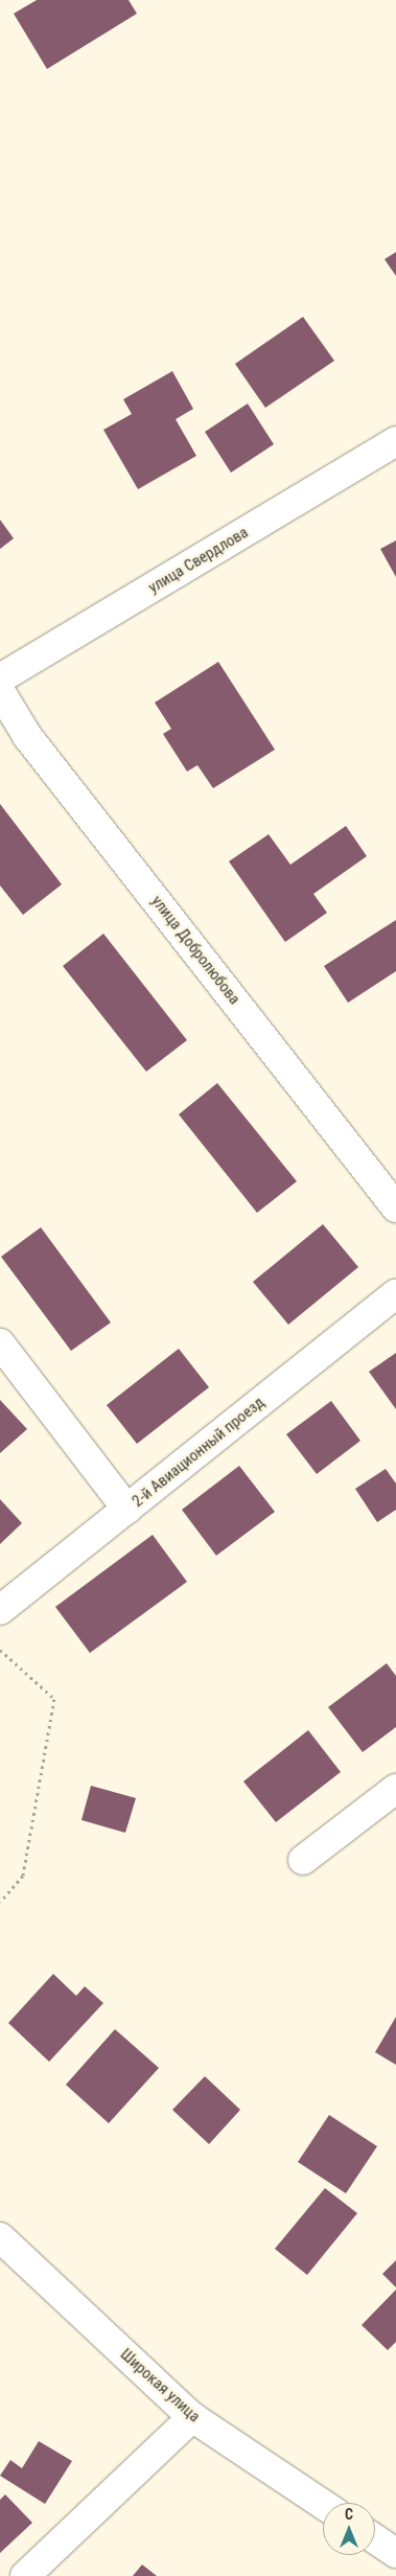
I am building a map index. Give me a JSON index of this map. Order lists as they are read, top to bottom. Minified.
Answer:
{"streets":{"street":["улица Свердлова","улица Добролюбова","2-й Авиационный проезд","Широкая улица"]},"north":"top"}
